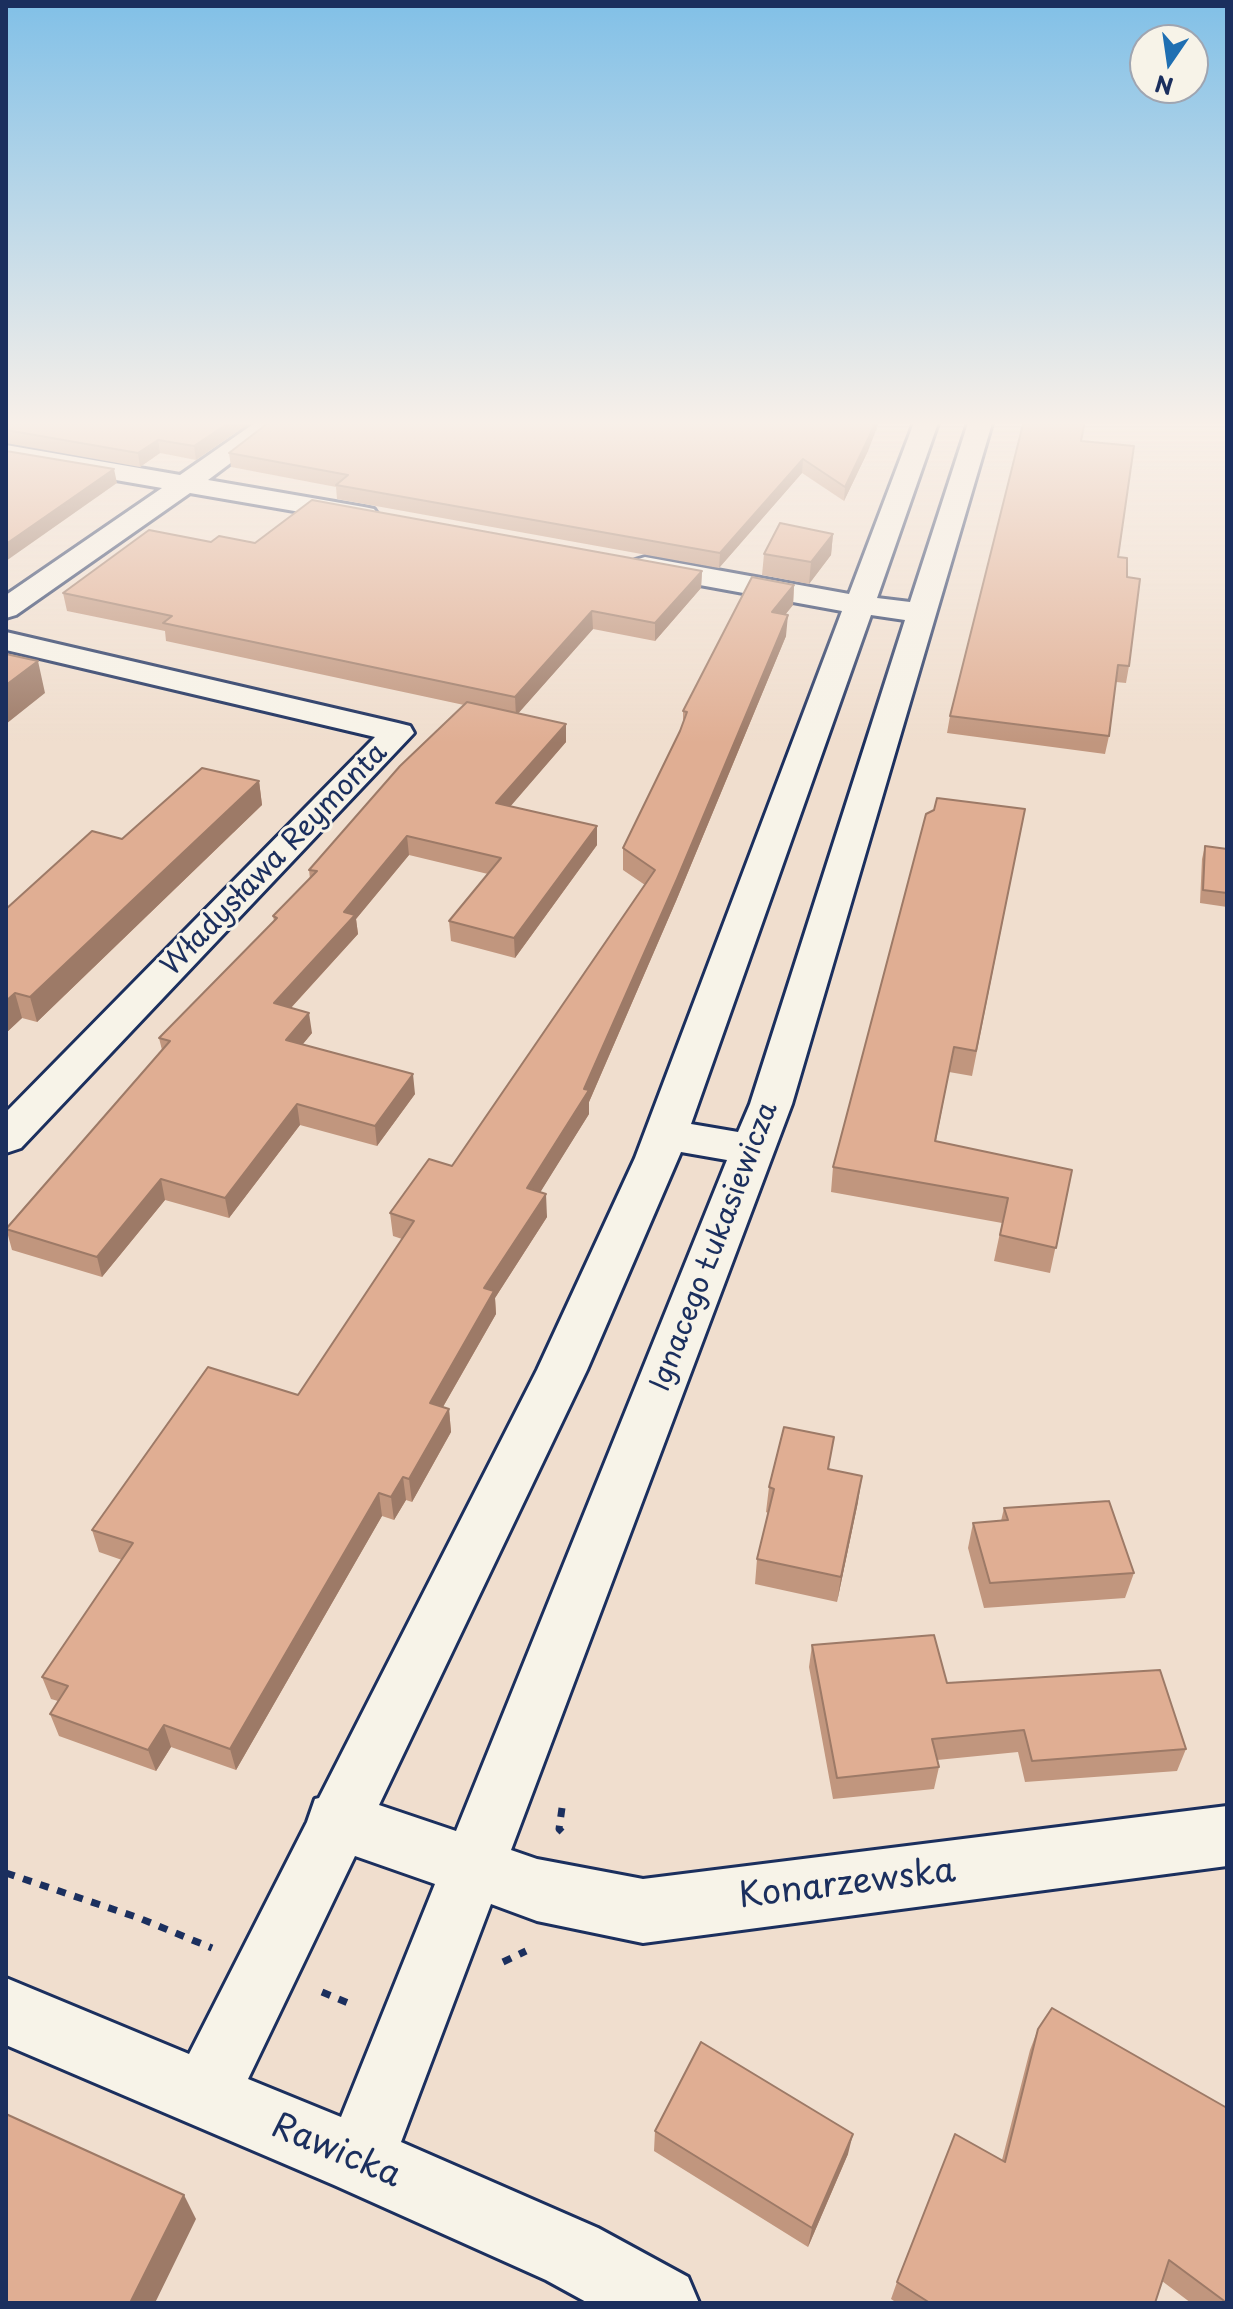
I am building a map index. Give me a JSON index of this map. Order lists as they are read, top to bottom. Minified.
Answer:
{"streets":{"street":["Władysława Reymonta","Ignacego Łukasiewicza","Konarzewska","Rawicka"]},"crossings":[["Ignacego Łukasiewicza","Konarzewska"],["Ignacego Łukasiewicza","Rawicka"]],"north":"bottom"}
